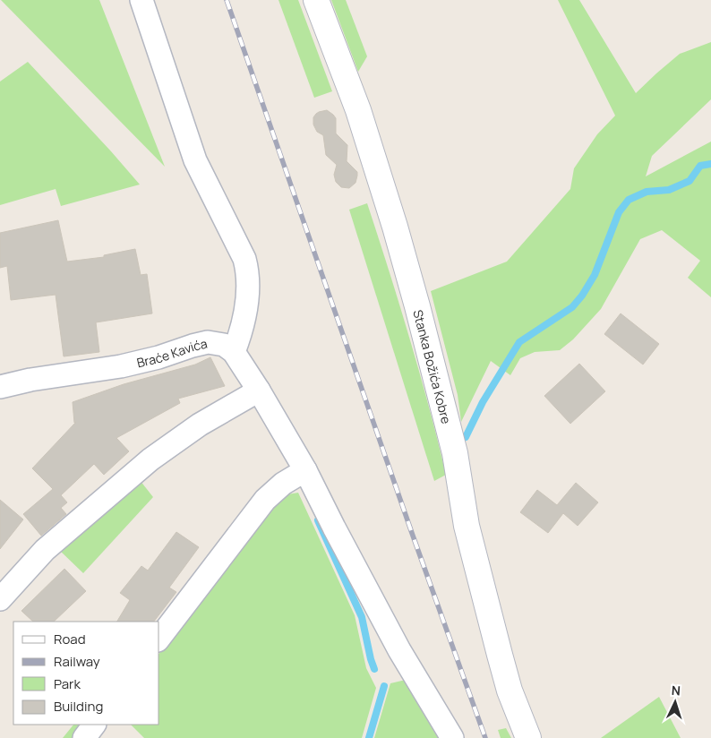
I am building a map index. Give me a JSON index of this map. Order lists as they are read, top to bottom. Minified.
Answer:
{"streets":{"street":["Braće Kavića","Stanka Božića Kobre"]},"legend":["Road","Railway","Park","Building"],"north":"top"}
